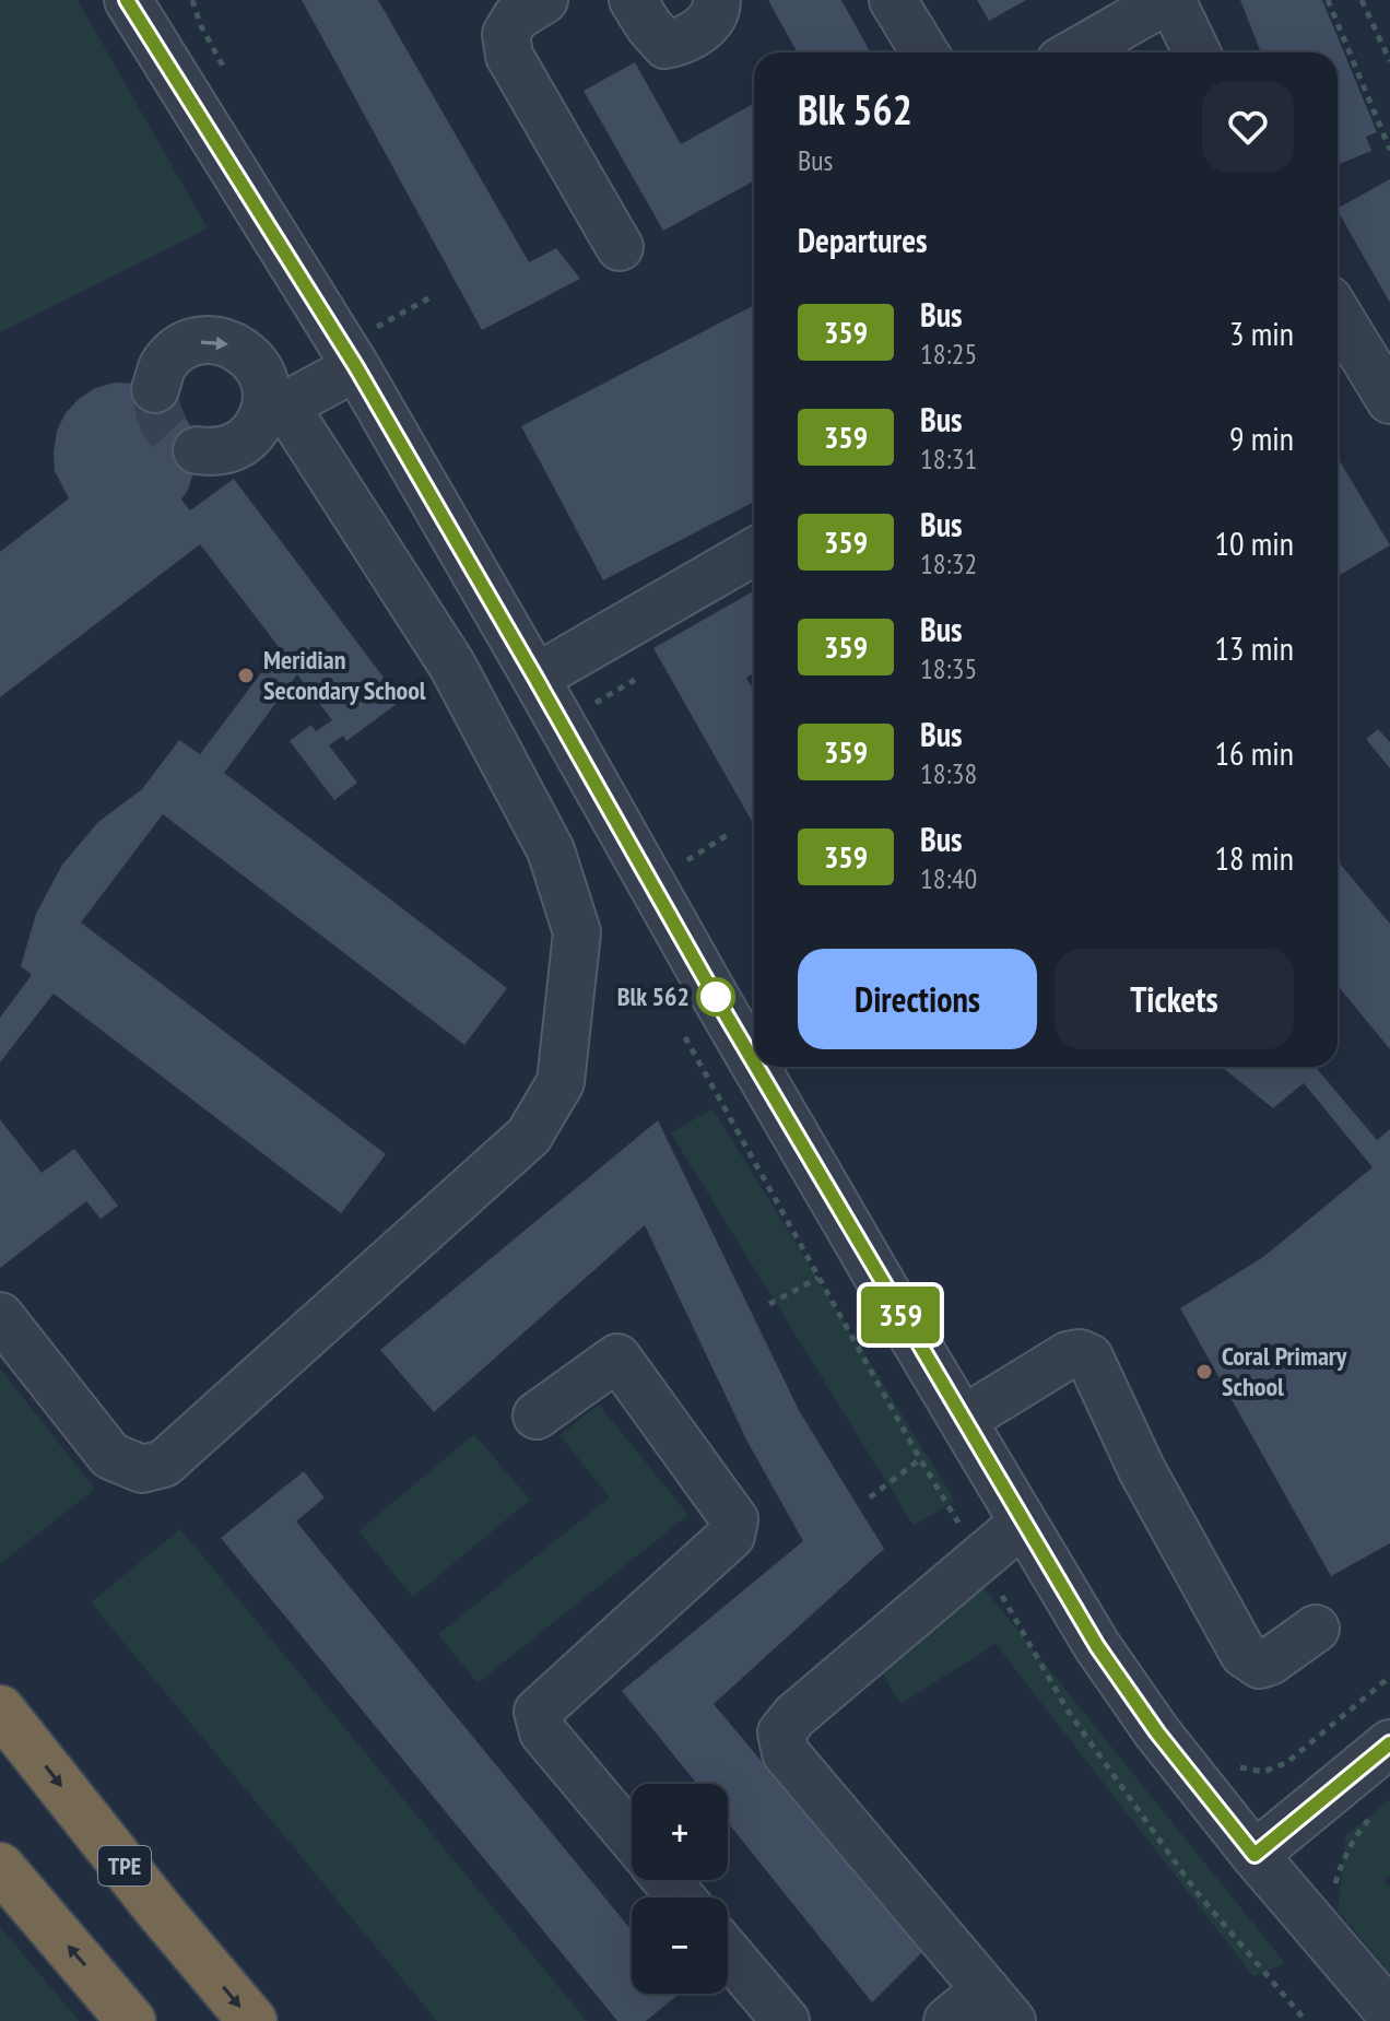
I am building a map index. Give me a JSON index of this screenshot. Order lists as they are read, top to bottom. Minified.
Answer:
{"streets":{"highway":["TPE"]},"places":["Meridian Secondary School","Blk 562","Coral Primary School"],"lines":["bus line 359"],"page":{"on_map":"359","heading":[["Blk 562","Bus"],"Departures"],"list":[{"mark":"359","name":"Bus","note":"18:25","value":"3 min"},{"mark":"359","name":"Bus","note":"18:31","value":"9 min"},{"mark":"359","name":"Bus","note":"18:32","value":"10 min"},{"mark":"359","name":"Bus","note":"18:35","value":"13 min"},{"mark":"359","name":"Bus","note":"18:38","value":"16 min"},{"mark":"359","name":"Bus","note":"18:40","value":"18 min"}],"buttons":["Directions","Tickets"],"map_buttons":["+","−"]}}
